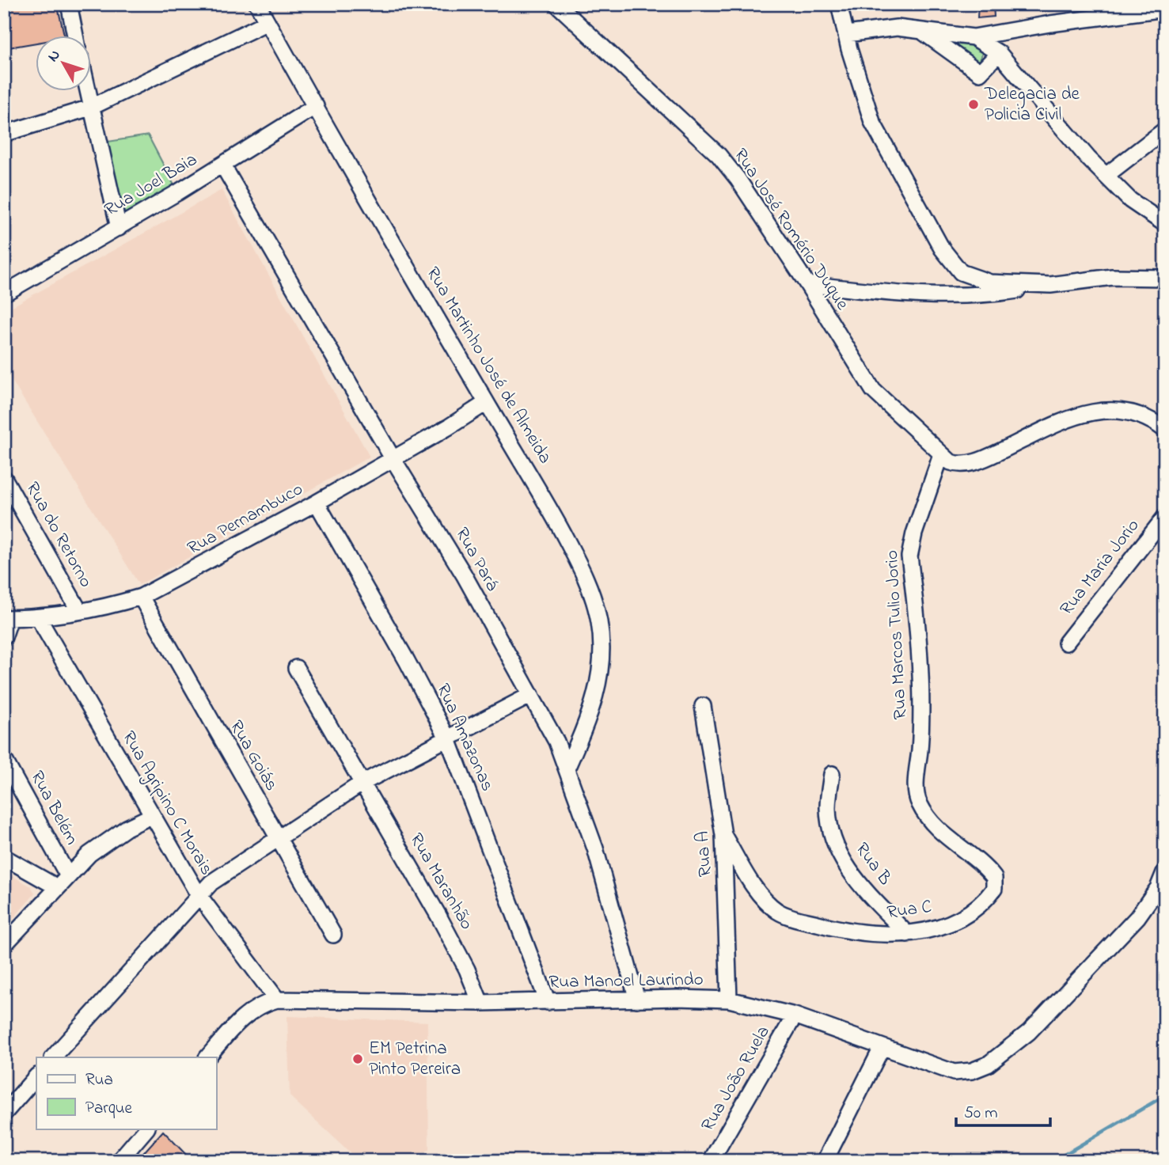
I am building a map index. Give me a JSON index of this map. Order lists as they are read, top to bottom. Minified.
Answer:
{"streets":{"street":["Rua Joel Baia","Rua José Romério Duque","Rua Martinho José de Almeida","Rua Pernambuco","Rua do Retorno","Rua Pará","Rua Maria Jorio","Rua Marcos Tulio Jorio","Rua Amazonas","Rua Goiás","Rua Agripino C Morais","Rua Belém","Rua A","Rua B","Rua Maranhão","Rua C","Rua Manoel Laurindo","Rua João Ruela"]},"crossings":[["Rua Joel Baia","Rua Martinho José de Almeida"],["Rua Joel Baia","Rua Pará"],["Rua José Romério Duque","Rua Marcos Tulio Jorio"],["Rua Martinho José de Almeida","Rua Pernambuco"],["Rua Martinho José de Almeida","Rua Pará"],["Rua Pernambuco","Rua do Retorno"],["Rua Pernambuco","Rua Pará"],["Rua Pernambuco","Rua Amazonas"],["Rua Pernambuco","Rua Goiás"],["Rua Pernambuco","Rua Agripino C Morais"],["Rua Pará","Rua Manoel Laurindo"],["Rua Marcos Tulio Jorio","Rua C"],["Rua Amazonas","Rua Manoel Laurindo"],["Rua Agripino C Morais","Rua Manoel Laurindo"],["Rua A","Rua C"],["Rua A","Rua Manoel Laurindo"],["Rua B","Rua C"],["Rua Maranhão","Rua Manoel Laurindo"],["Rua Manoel Laurindo","Rua João Ruela"]],"places":["Delegacia de Policia Civil","EM Petrina Pinto Pereira"],"legend":["Rua","Parque"],"scale_bar":"50 m","north":"top left"}
